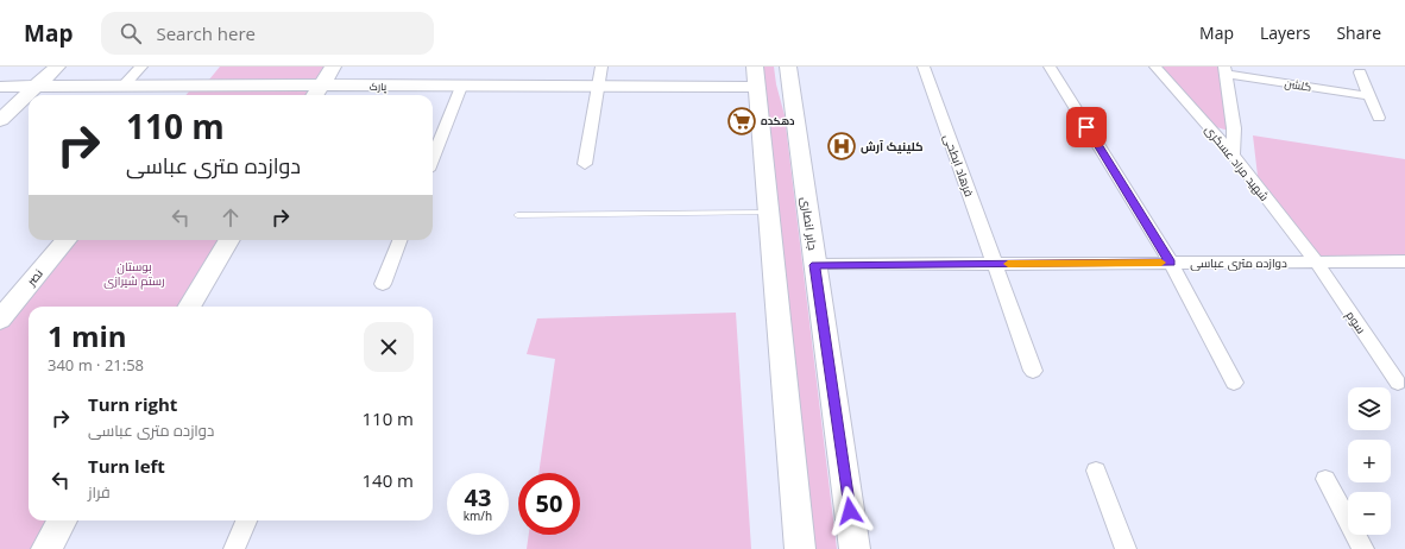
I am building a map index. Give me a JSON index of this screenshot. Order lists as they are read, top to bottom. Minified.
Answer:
{"streets":{"street":["گلشن","پارک","شهید مراد عسکری","فرهاد ابطحی","جابر انصاری","دوازده متری عباسی","نصر","سوم"]},"crossings":[["شهید مراد عسکری","دوازده متری عباسی"],["شهید مراد عسکری","سوم"],["فرهاد ابطحی","دوازده متری عباسی"],["جابر انصاری","دوازده متری عباسی"],["دوازده متری عباسی","سوم"]],"parks":["بوستان رستم شیرازی"],"places":{"supermarket":["دهکده"],"hospital":["کلینیک آرش"]},"page":{"header":"Map","search":"Search here","nav":["Map","Layers","Share"],"turn":["110 m","دوازده متری عباسی"],"heading":["1 min","340 m · 21:58"],"map_buttons":["+","−"],"list":[{"name":"Turn right","note":"دوازده متری عباسی","value":"110 m"},{"name":"Turn left","note":"فراز","value":"140 m"}],"speed":"43 km/h","limit":"50"}}
